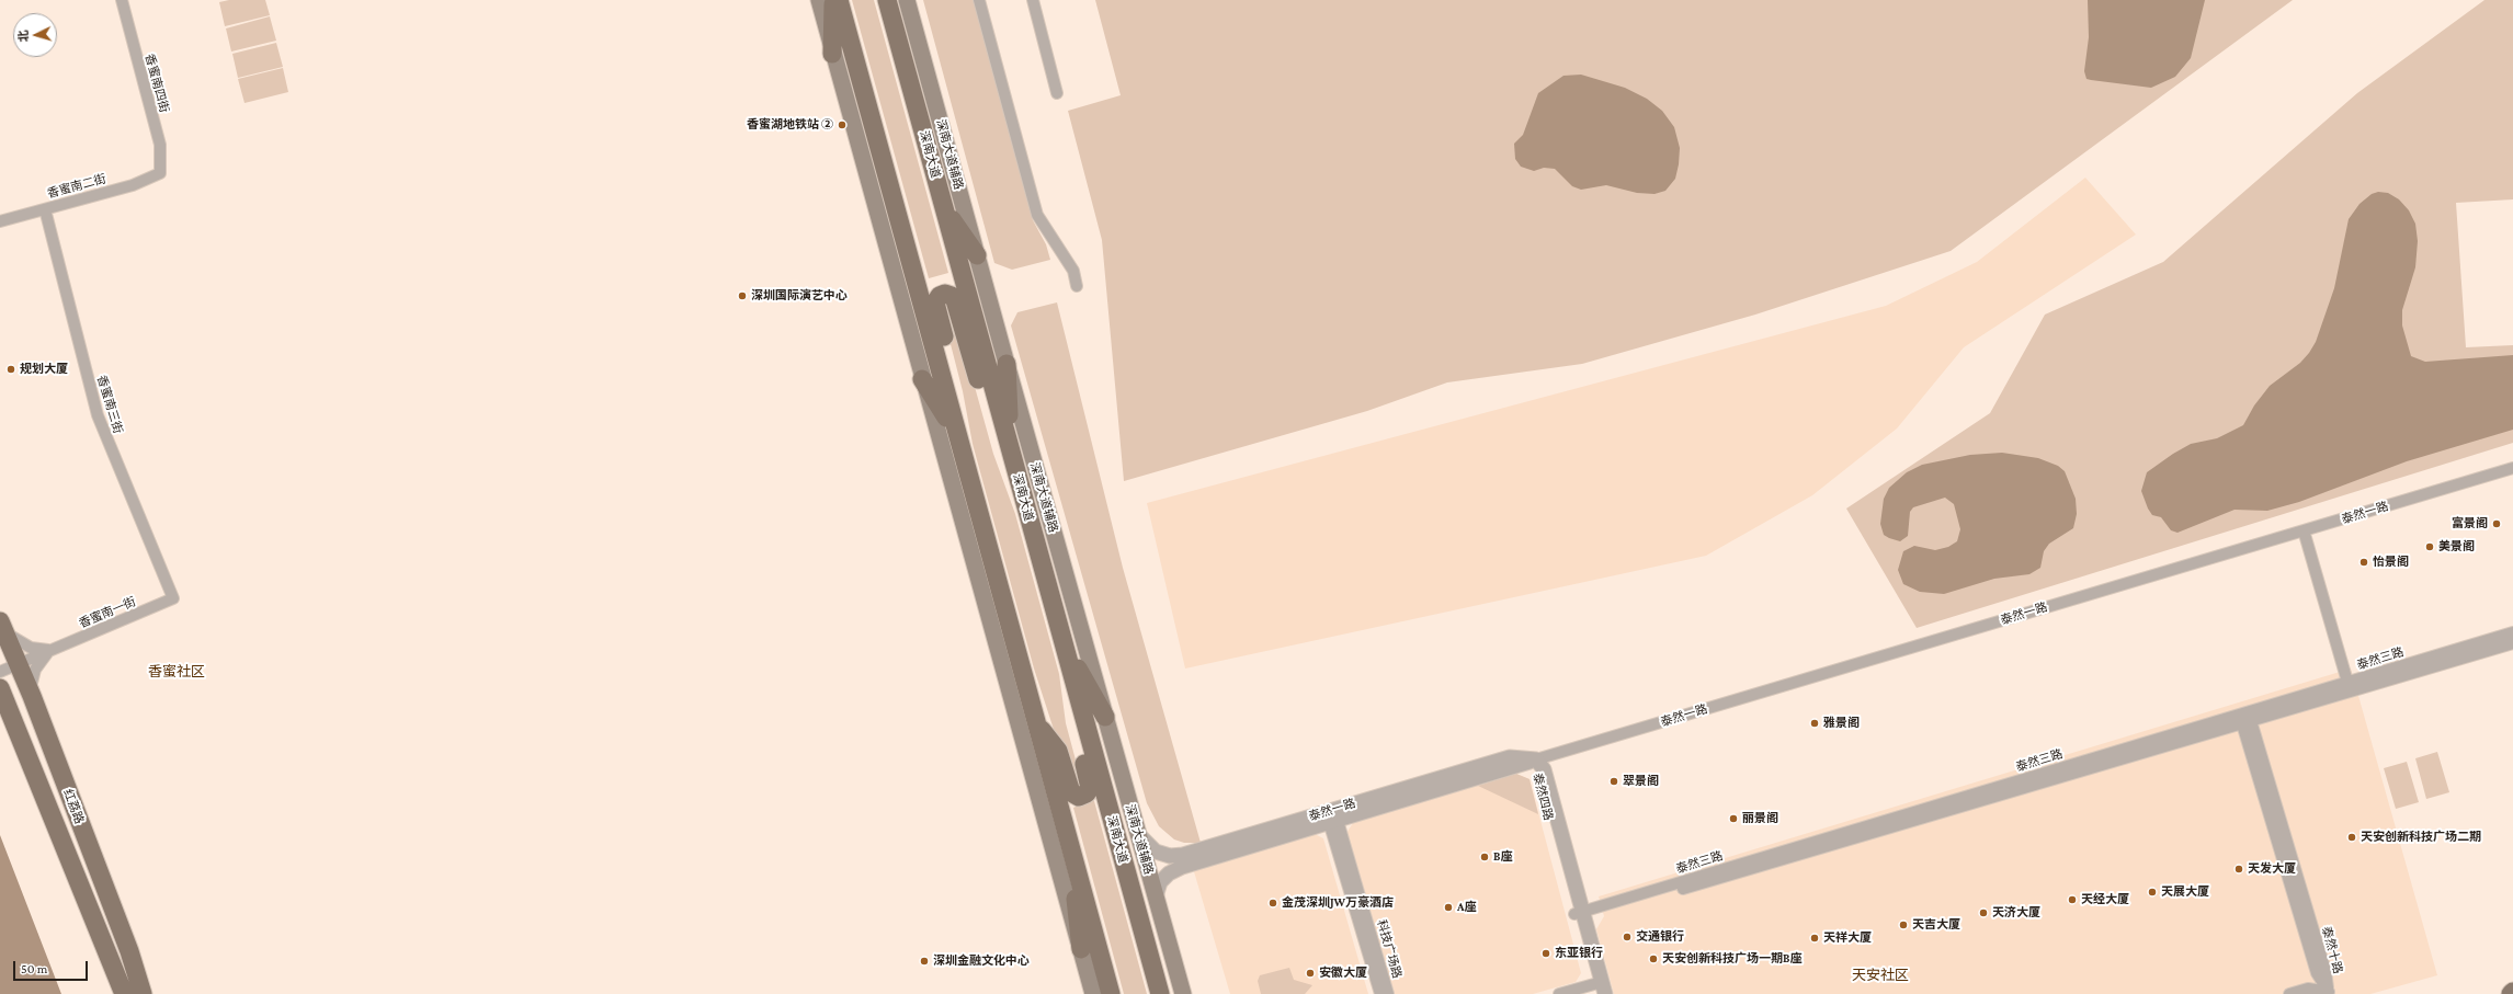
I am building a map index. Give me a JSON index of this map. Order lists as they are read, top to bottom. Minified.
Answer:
{"streets":{"main road":["深南大道","深南大道辅路","红荔路"],"street":["香蜜南四街","香蜜南二街","香蜜南三街","泰然一路","香蜜南一街","泰然三路","泰然四路","科技广场路","泰然十路"]},"crossings":[["香蜜南四街","香蜜南二街"],["深南大道辅路","泰然一路"],["香蜜南二街","香蜜南三街"],["香蜜南三街","香蜜南一街"],["泰然一路","泰然四路"],["泰然一路","科技广场路"],["香蜜南一街","红荔路"],["泰然三路","泰然四路"],["泰然三路","泰然十路"]],"districts":["香蜜社区","天安社区"],"places":["香蜜湖地铁站 ②","深圳国际演艺中心","规划大厦","富景阁","美景阁","怡景阁","雅景阁","翠景阁","丽景阁","天安创新科技广场二期","B座","天发大厦","天展大厦","天经大厦","金茂深圳JW万豪酒店","A座","天济大厦","天吉大厦","交通银行","天祥大厦","东亚银行","天安创新科技广场一期B座","深圳金融文化中心","安徽大厦"],"scale_bar":"50 m","north":"left"}
